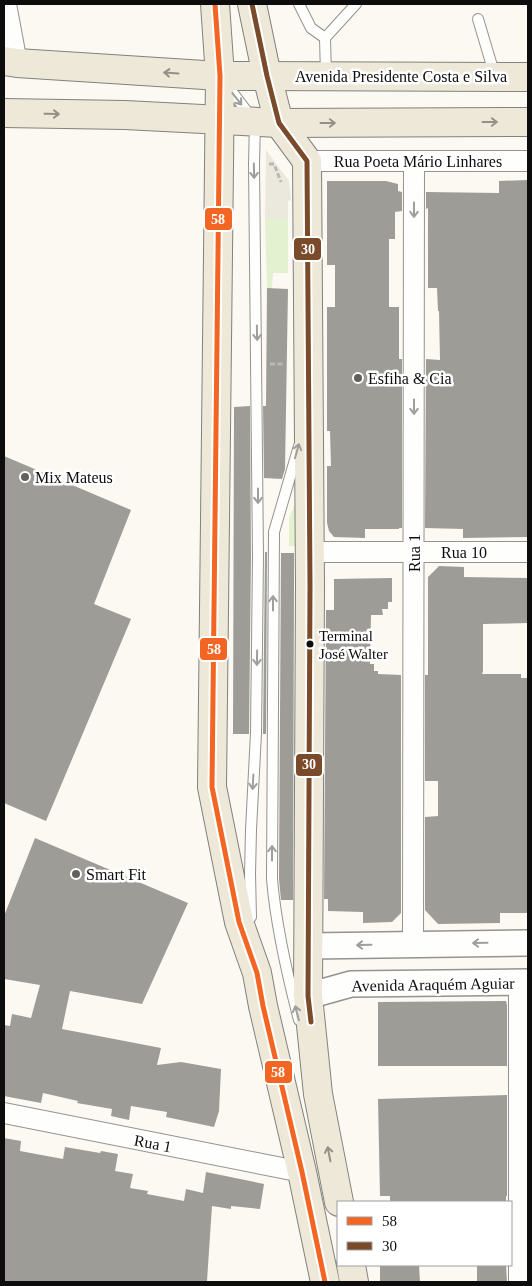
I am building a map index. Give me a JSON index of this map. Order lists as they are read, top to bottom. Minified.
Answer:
{"streets":{"main road":["Avenida Presidente Costa e Silva"],"street":["Rua Poeta Mário Linhares","Rua 10","Rua 1","Avenida Araquém Aguiar"]},"crossings":[["Rua Poeta Mário Linhares","Rua 1"],["Rua 10","Rua 1"]],"one_way":["Rua 1"],"places":["Esfiha & Cia","Mix Mateus","Terminal José Walter","Smart Fit"],"lines":["transit line 58","transit line 30"],"legend":["58","30"]}
